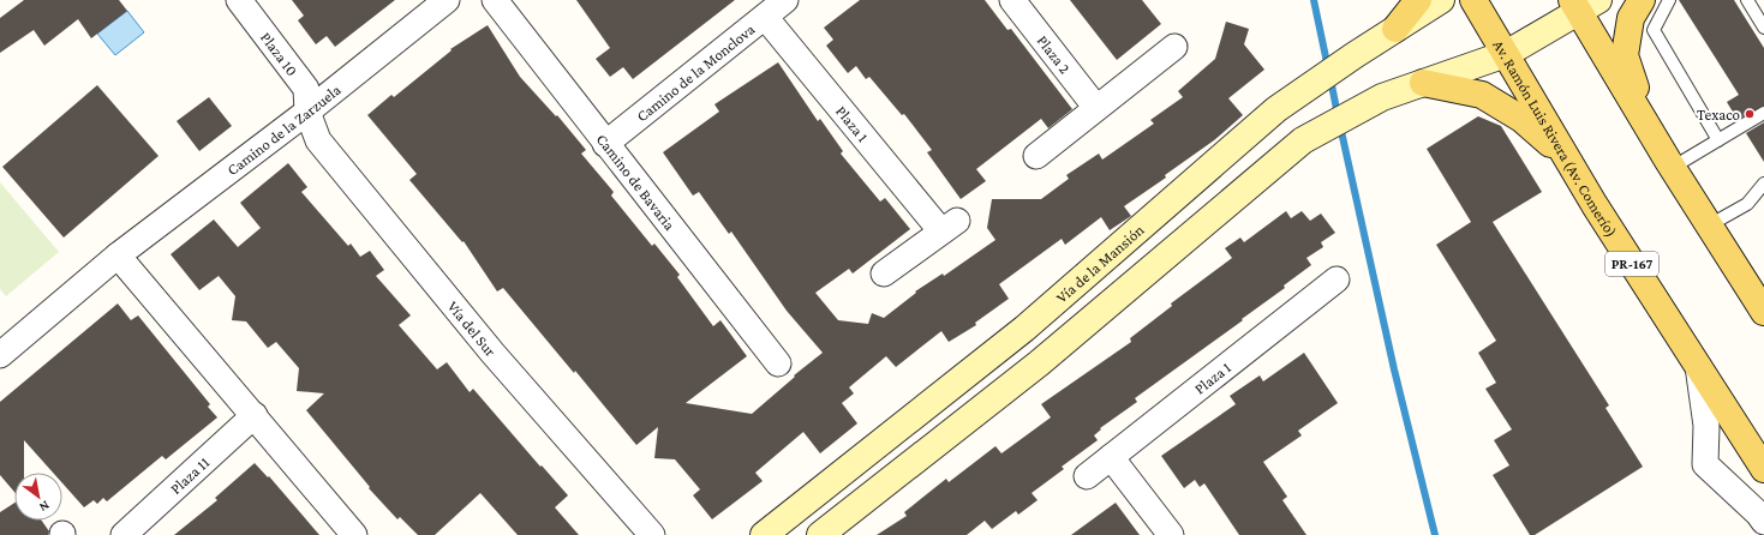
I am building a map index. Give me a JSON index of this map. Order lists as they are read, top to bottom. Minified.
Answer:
{"streets":{"main road":["Av. Ramón Luis Rivera (Av. Comerío)","PR-167"],"street":["Plaza 10","Plaza 2","Camino de la Monclova","Plaza 1","Camino de la Zarzuela","Camino de Bavaria","Vía de la Mansión","Vía del Sur","Plaza 11"]},"crossings":[["Plaza 10","Camino de la Zarzuela"],["Plaza 10","Vía del Sur"],["Camino de la Monclova","Plaza 1"],["Camino de la Monclova","Camino de Bavaria"],["Camino de la Zarzuela","Vía del Sur"]],"places":["Texaco"],"north":"bottom right"}
